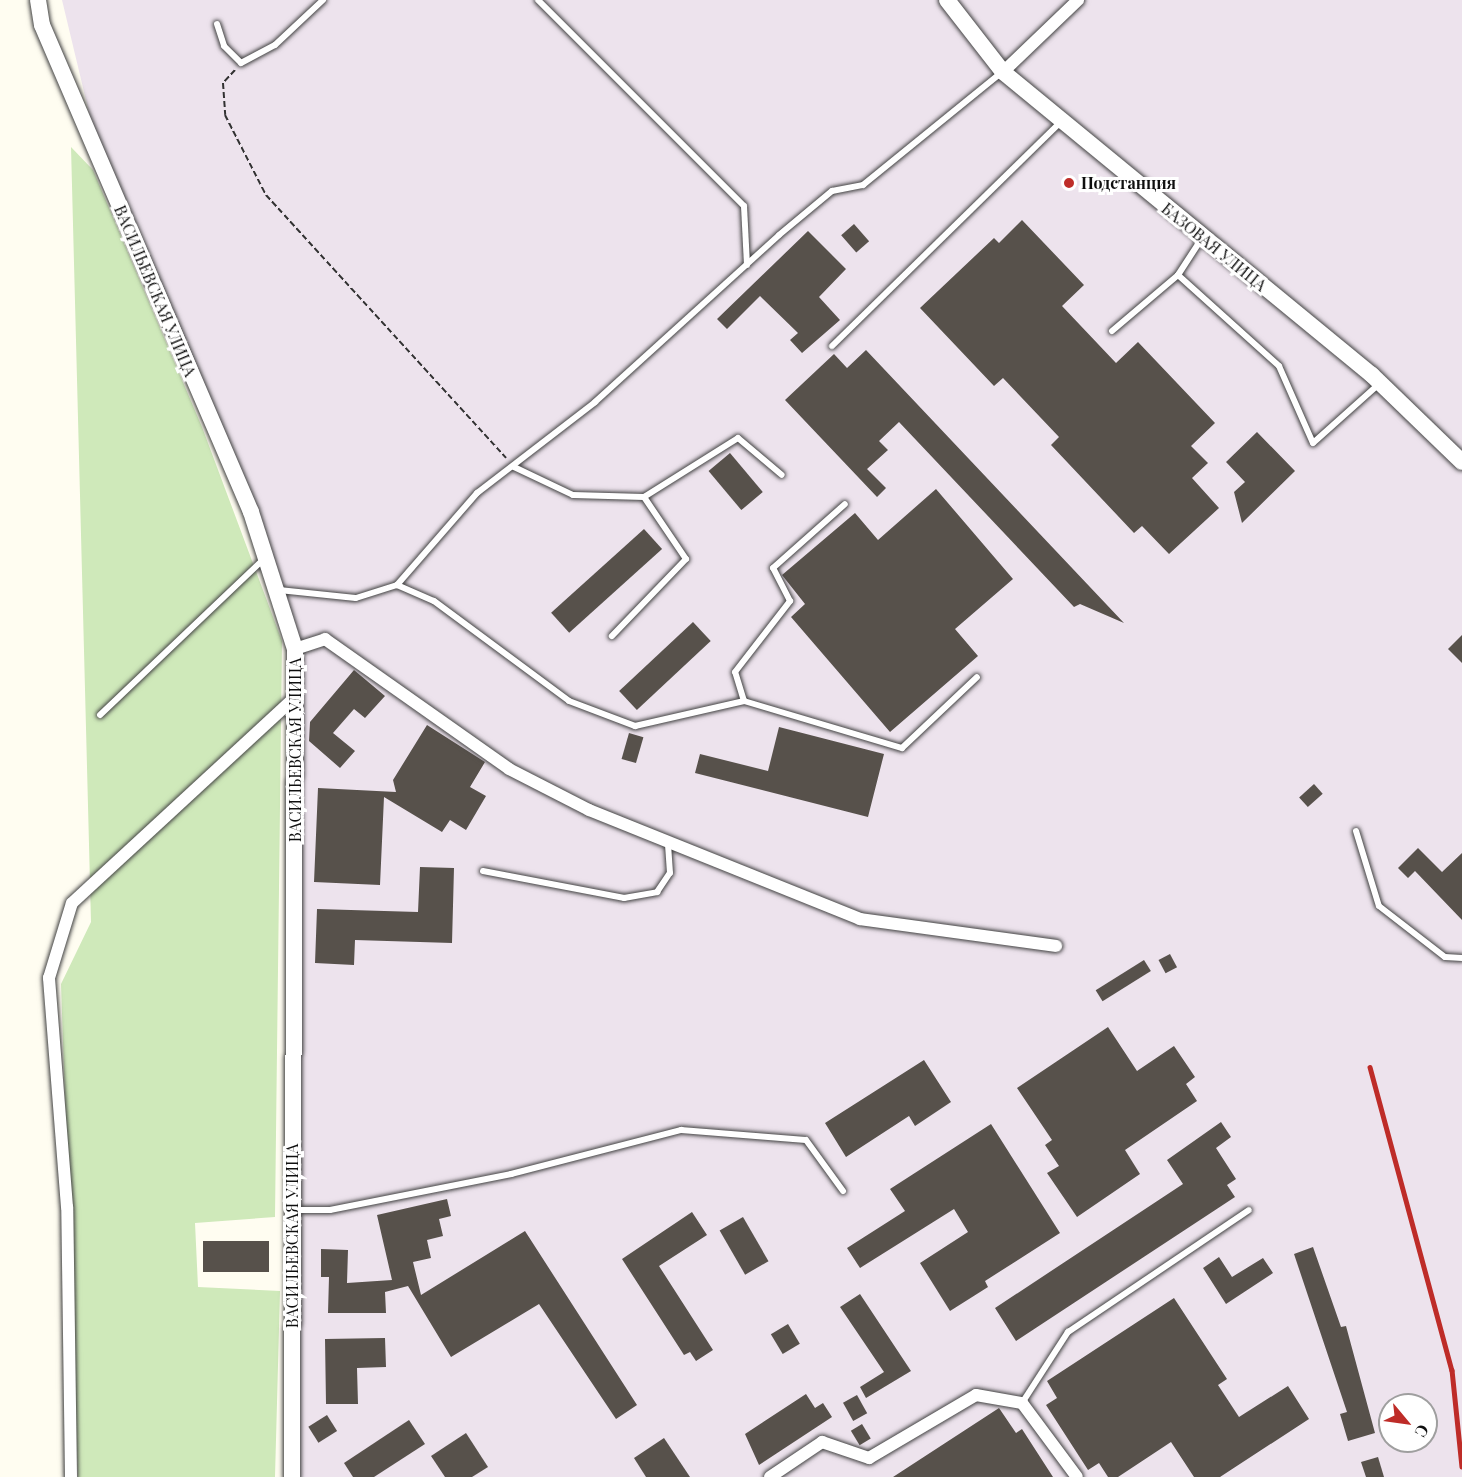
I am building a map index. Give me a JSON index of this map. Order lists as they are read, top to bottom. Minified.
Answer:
{"streets":{"street":["БАЗОВАЯ УЛИЦА","ВАСИЛЬЕВСКАЯ УЛИЦА"]},"places":["Подстанция"],"north":"bottom right"}
